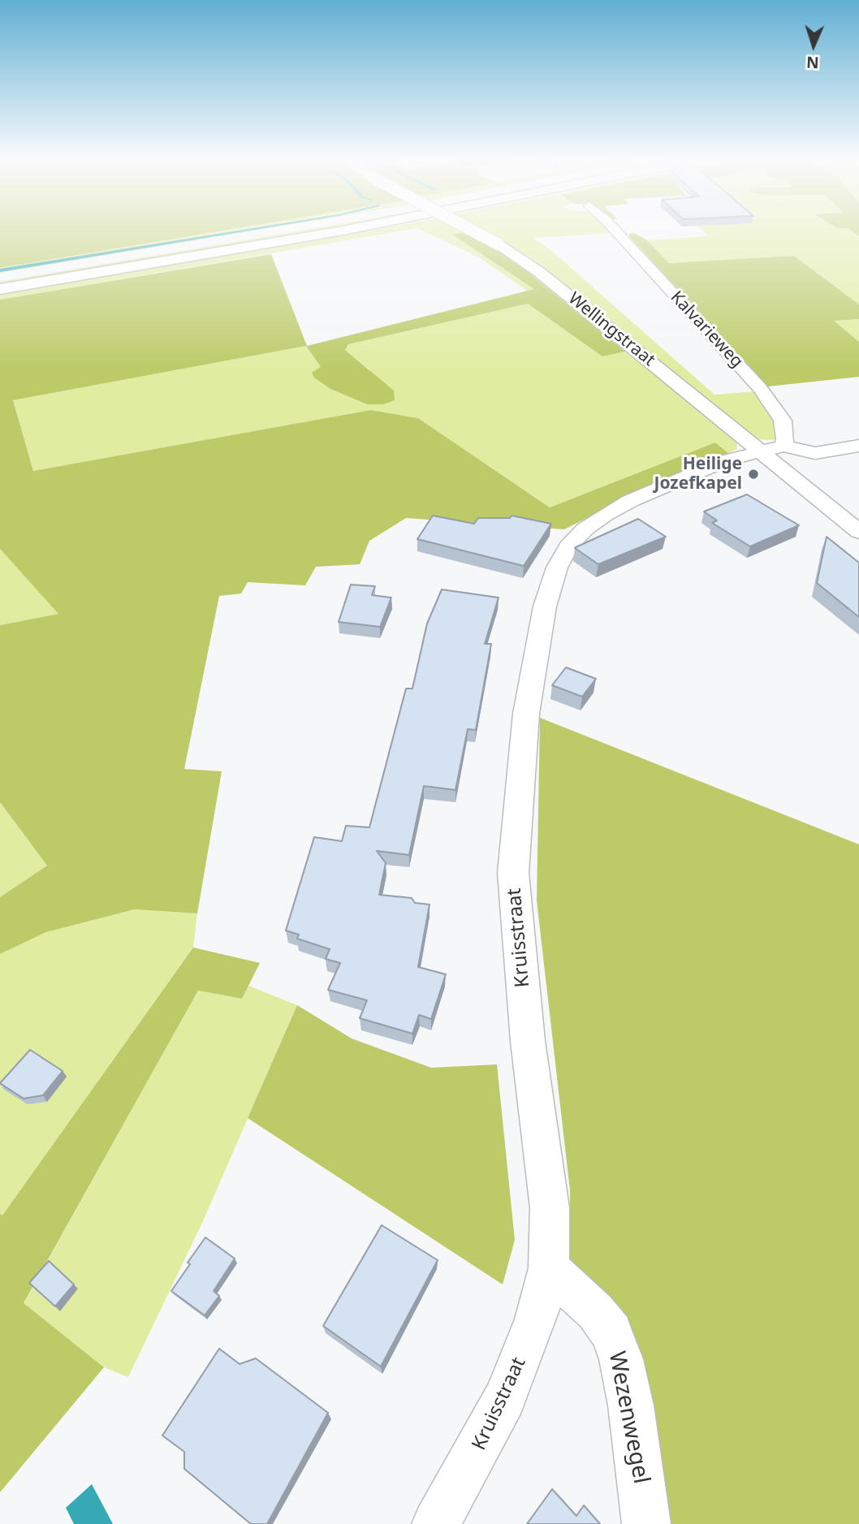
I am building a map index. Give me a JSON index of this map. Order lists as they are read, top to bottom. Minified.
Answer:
{"streets":{"street":["Wellingstraat","Kalvarieweg","Kruisstraat","Wezenwegel"]},"crossings":[["Wellingstraat","Kalvarieweg"],["Wellingstraat","Kruisstraat"],["Kalvarieweg","Kruisstraat"],["Kruisstraat","Wezenwegel"]],"places":["Heilige Jozefkapel"],"north":"bottom"}
